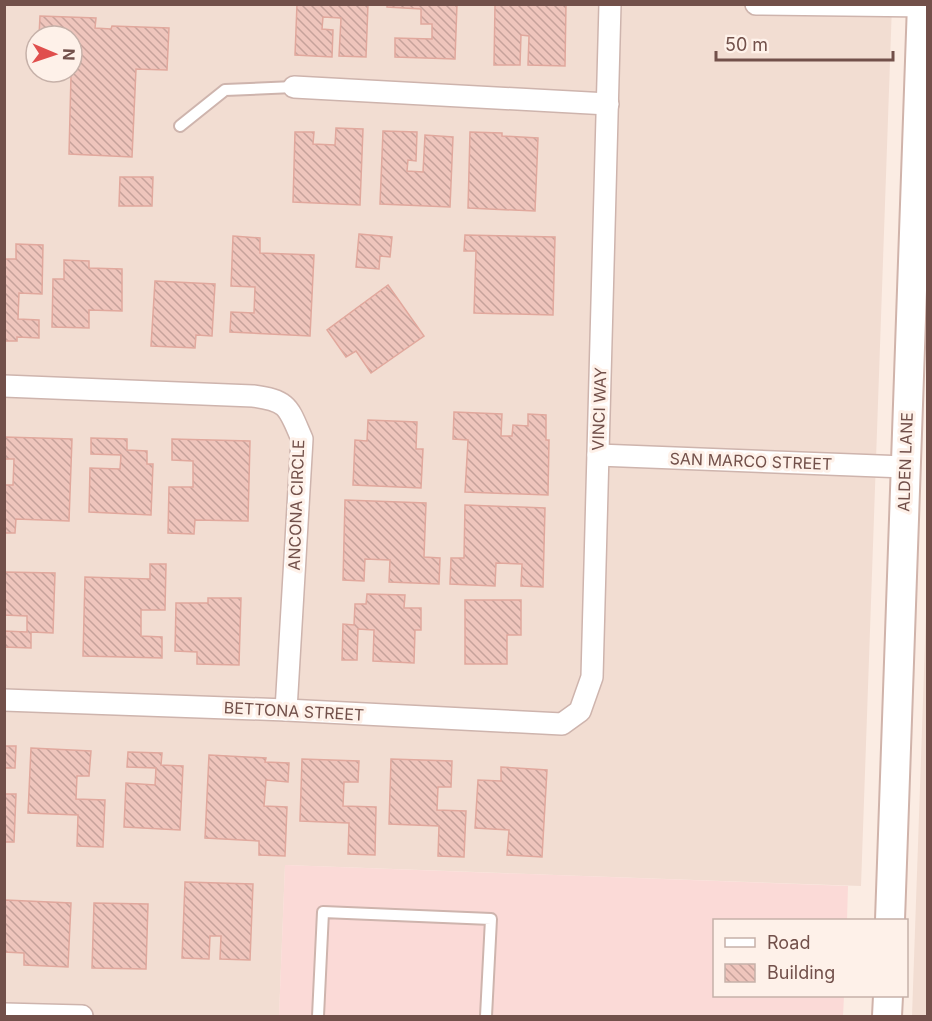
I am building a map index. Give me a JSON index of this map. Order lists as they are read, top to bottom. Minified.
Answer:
{"streets":{"street":["VINCI WAY","SAN MARCO STREET","ALDEN LANE","ANCONA CIRCLE","BETTONA STREET"]},"crossings":[["VINCI WAY","SAN MARCO STREET"],["VINCI WAY","BETTONA STREET"],["SAN MARCO STREET","ALDEN LANE"],["ANCONA CIRCLE","BETTONA STREET"]],"legend":["Road","Building"],"scale_bar":"50 m","north":"right"}
